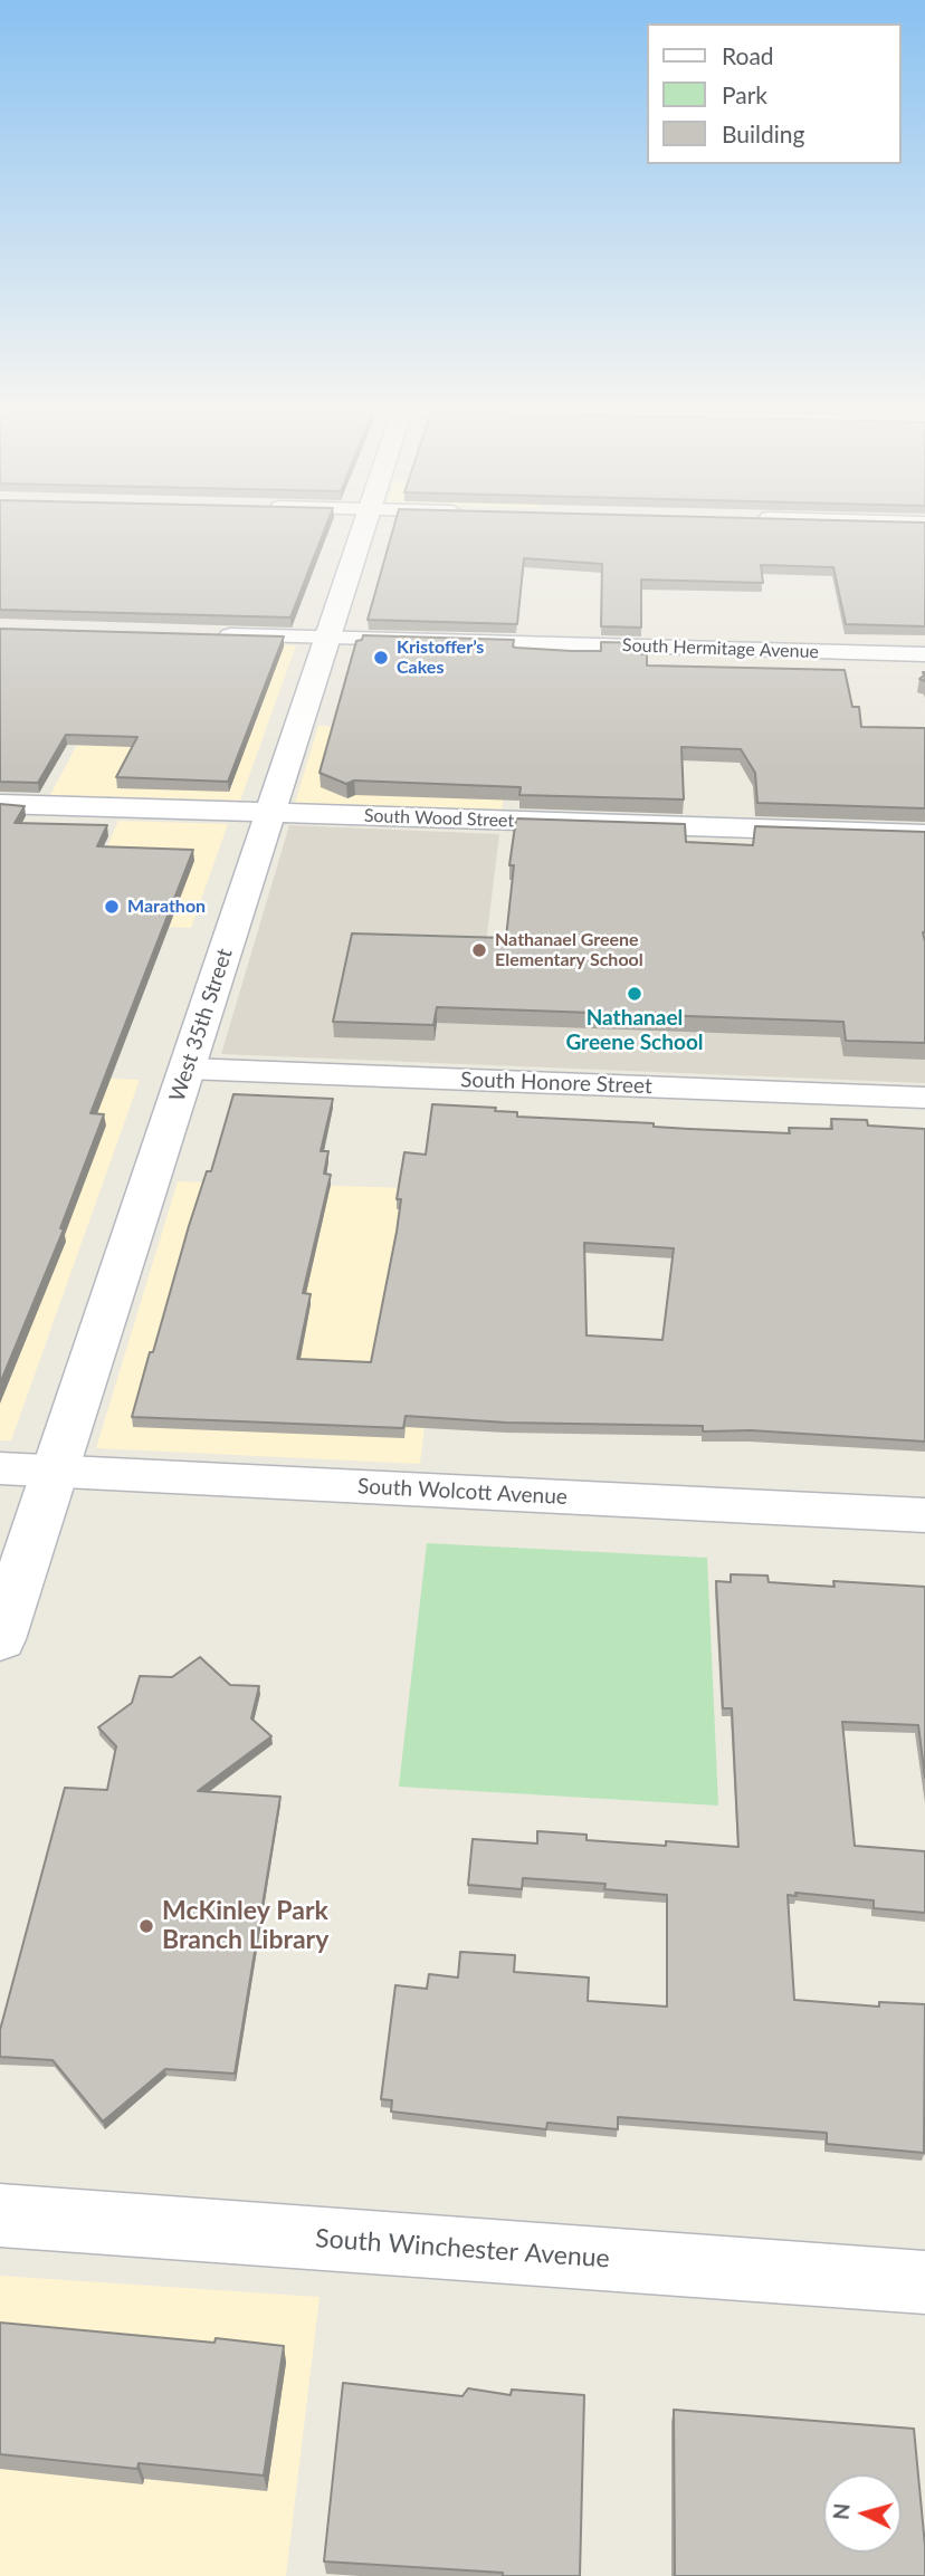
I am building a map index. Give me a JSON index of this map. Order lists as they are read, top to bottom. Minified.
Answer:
{"streets":{"main road":["South Wood Street","West 35th Street"],"street":["South Hermitage Avenue","South Honore Street","South Wolcott Avenue","South Winchester Avenue"]},"crossings":[["South Hermitage Avenue","West 35th Street"],["South Wood Street","West 35th Street"],["West 35th Street","South Honore Street"],["West 35th Street","South Wolcott Avenue"]],"places":["Kristoffer’s Cakes","Marathon","Nathanael Greene Elementary School","Nathanael Greene School","McKinley Park Branch Library"],"legend":["Road","Park","Building"],"north":"left"}
